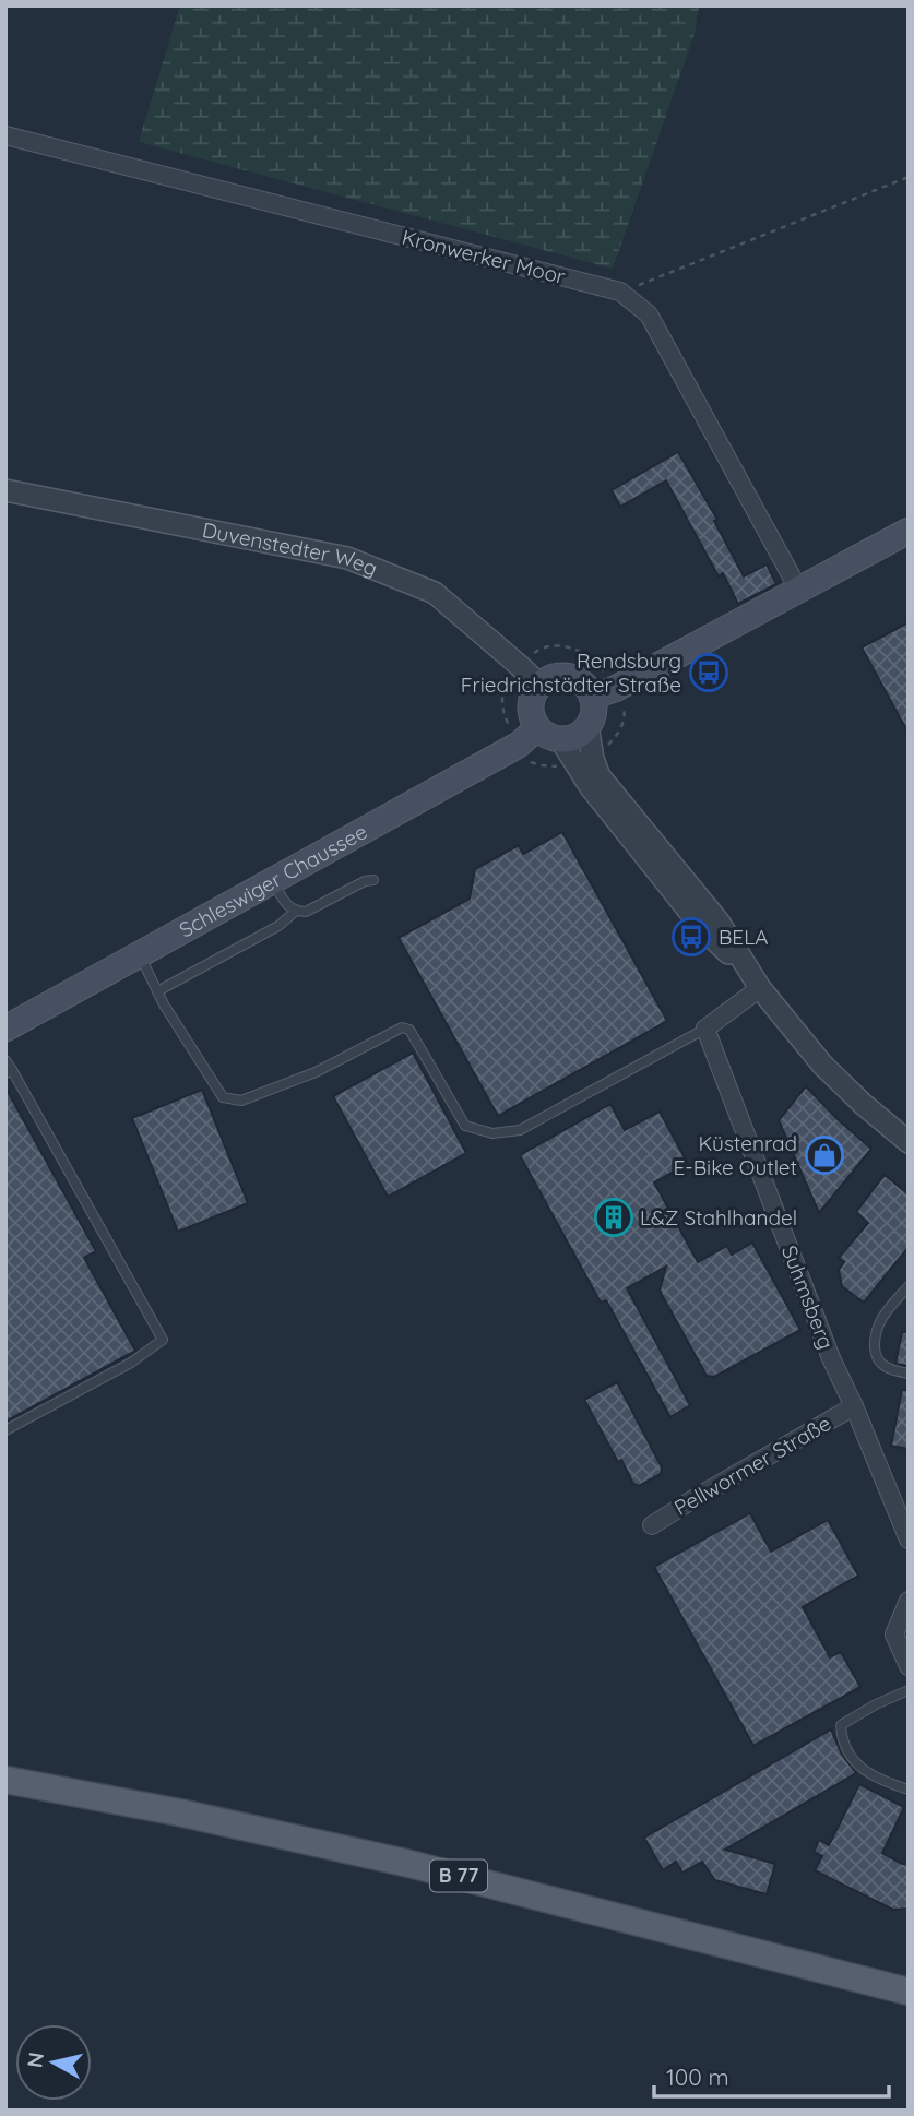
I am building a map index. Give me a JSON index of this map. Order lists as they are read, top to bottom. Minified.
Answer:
{"streets":{"main road":["Schleswiger Chaussee","B 77"],"street":["Kronwerker Moor","Duvenstedter Weg","Suhmsberg","Pellwormer Straße"]},"crossings":[["Duvenstedter Weg","Schleswiger Chaussee"],["Suhmsberg","Pellwormer Straße"]],"places":{"bus stop":["Rendsburg Friedrichstädter Straße","BELA"],"shop":["Küstenrad E-Bike Outlet"],"building":["L&Z Stahlhandel"]},"scale_bar":"100 m","north":"left"}
